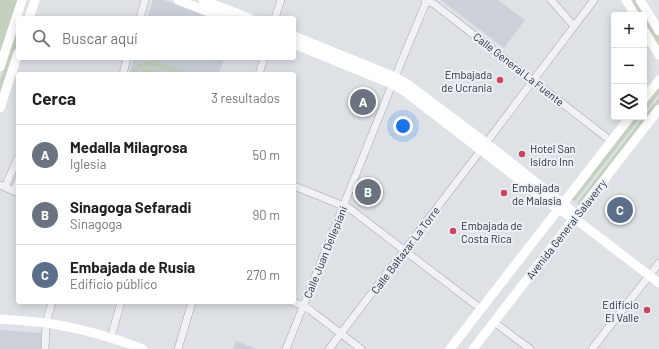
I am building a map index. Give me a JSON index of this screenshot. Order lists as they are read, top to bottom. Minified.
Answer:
{"streets":{"main road":["Avenida General Salaverry"],"street":["Calle General La Fuente","Calle Baltazar La Torre","Calle Juan Dellepiani"]},"crossings":[["Calle General La Fuente","Avenida General Salaverry"],["Calle General La Fuente","Calle Baltazar La Torre"],["Calle General La Fuente","Calle Juan Dellepiani"]],"places":["Embajada de Ucrania","Hotel San Isidro Inn","Embajada de Malasia","Embajada de Costa Rica","Edificio El Valle"],"page":{"map_buttons":["+","−"],"search":"Buscar aquí","heading":["Cerca","3 resultados"],"pins":["A","B","C"],"list":[{"mark":"A","name":"Medalla Milagrosa","note":"Iglesia","value":"50 m"},{"mark":"B","name":"Sinagoga Sefaradi","note":"Sinagoga","value":"90 m"},{"mark":"C","name":"Embajada de Rusia","note":"Edificio público","value":"270 m"}]}}
